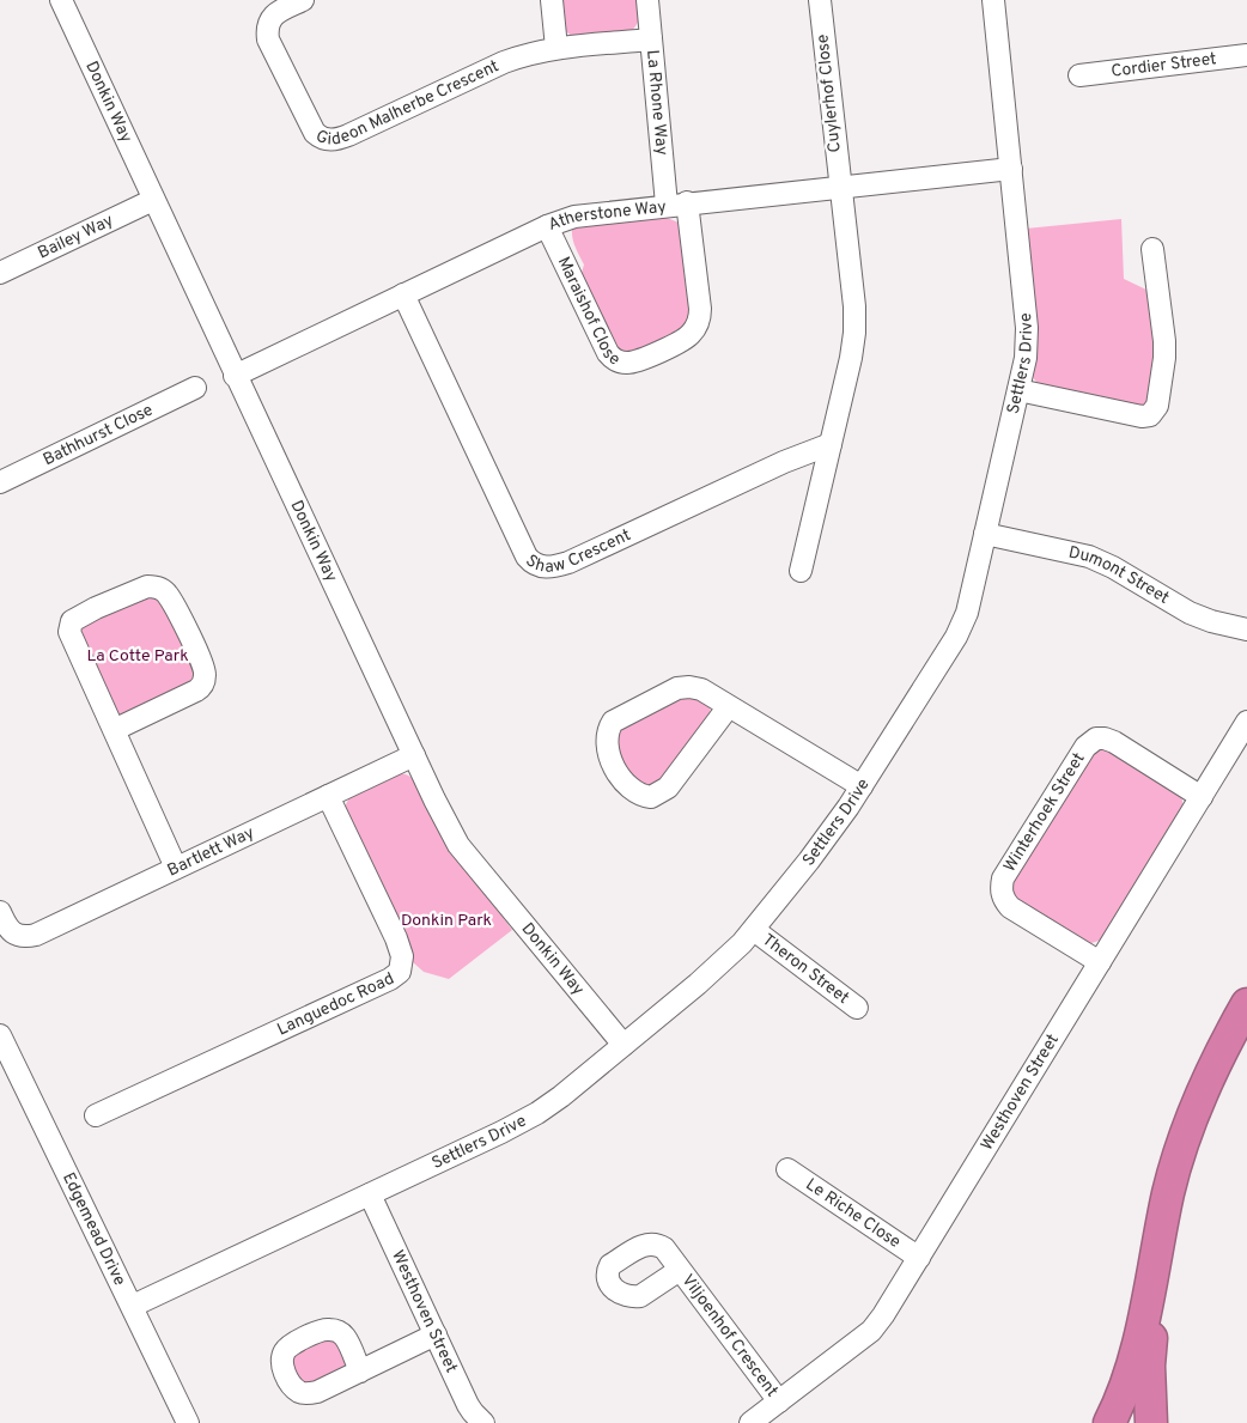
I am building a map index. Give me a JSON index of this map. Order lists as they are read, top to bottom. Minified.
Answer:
{"streets":{"street":["Cordier Street","Cuylerhof Close","Gideon Malherbe Crescent","Donkin Way","La Rhone Way","Atherstone Way","Bailey Way","Maraishof Close","Settlers Drive","Bathhurst Close","Shaw Crescent","Dumont Street","Winterhoek Street","Bartlett Way","Theron Street","Languedoc Road","Westhoven Street","Le Riche Close","Edgemead Drive","Viljoenhof Crescent"]},"crossings":[["Cuylerhof Close","Atherstone Way"],["Gideon Malherbe Crescent","La Rhone Way"],["Donkin Way","Atherstone Way"],["Donkin Way","Bailey Way"],["Donkin Way","Settlers Drive"],["Donkin Way","Bartlett Way"],["La Rhone Way","Atherstone Way"],["La Rhone Way","Maraishof Close"],["Atherstone Way","Maraishof Close"],["Atherstone Way","Settlers Drive"],["Atherstone Way","Shaw Crescent"],["Settlers Drive","Dumont Street"],["Settlers Drive","Theron Street"],["Settlers Drive","Westhoven Street"],["Settlers Drive","Edgemead Drive"],["Winterhoek Street","Westhoven Street"],["Bartlett Way","Languedoc Road"],["Westhoven Street","Le Riche Close"],["Westhoven Street","Viljoenhof Crescent"]],"parks":["La Cotte Park","Donkin Park"]}
